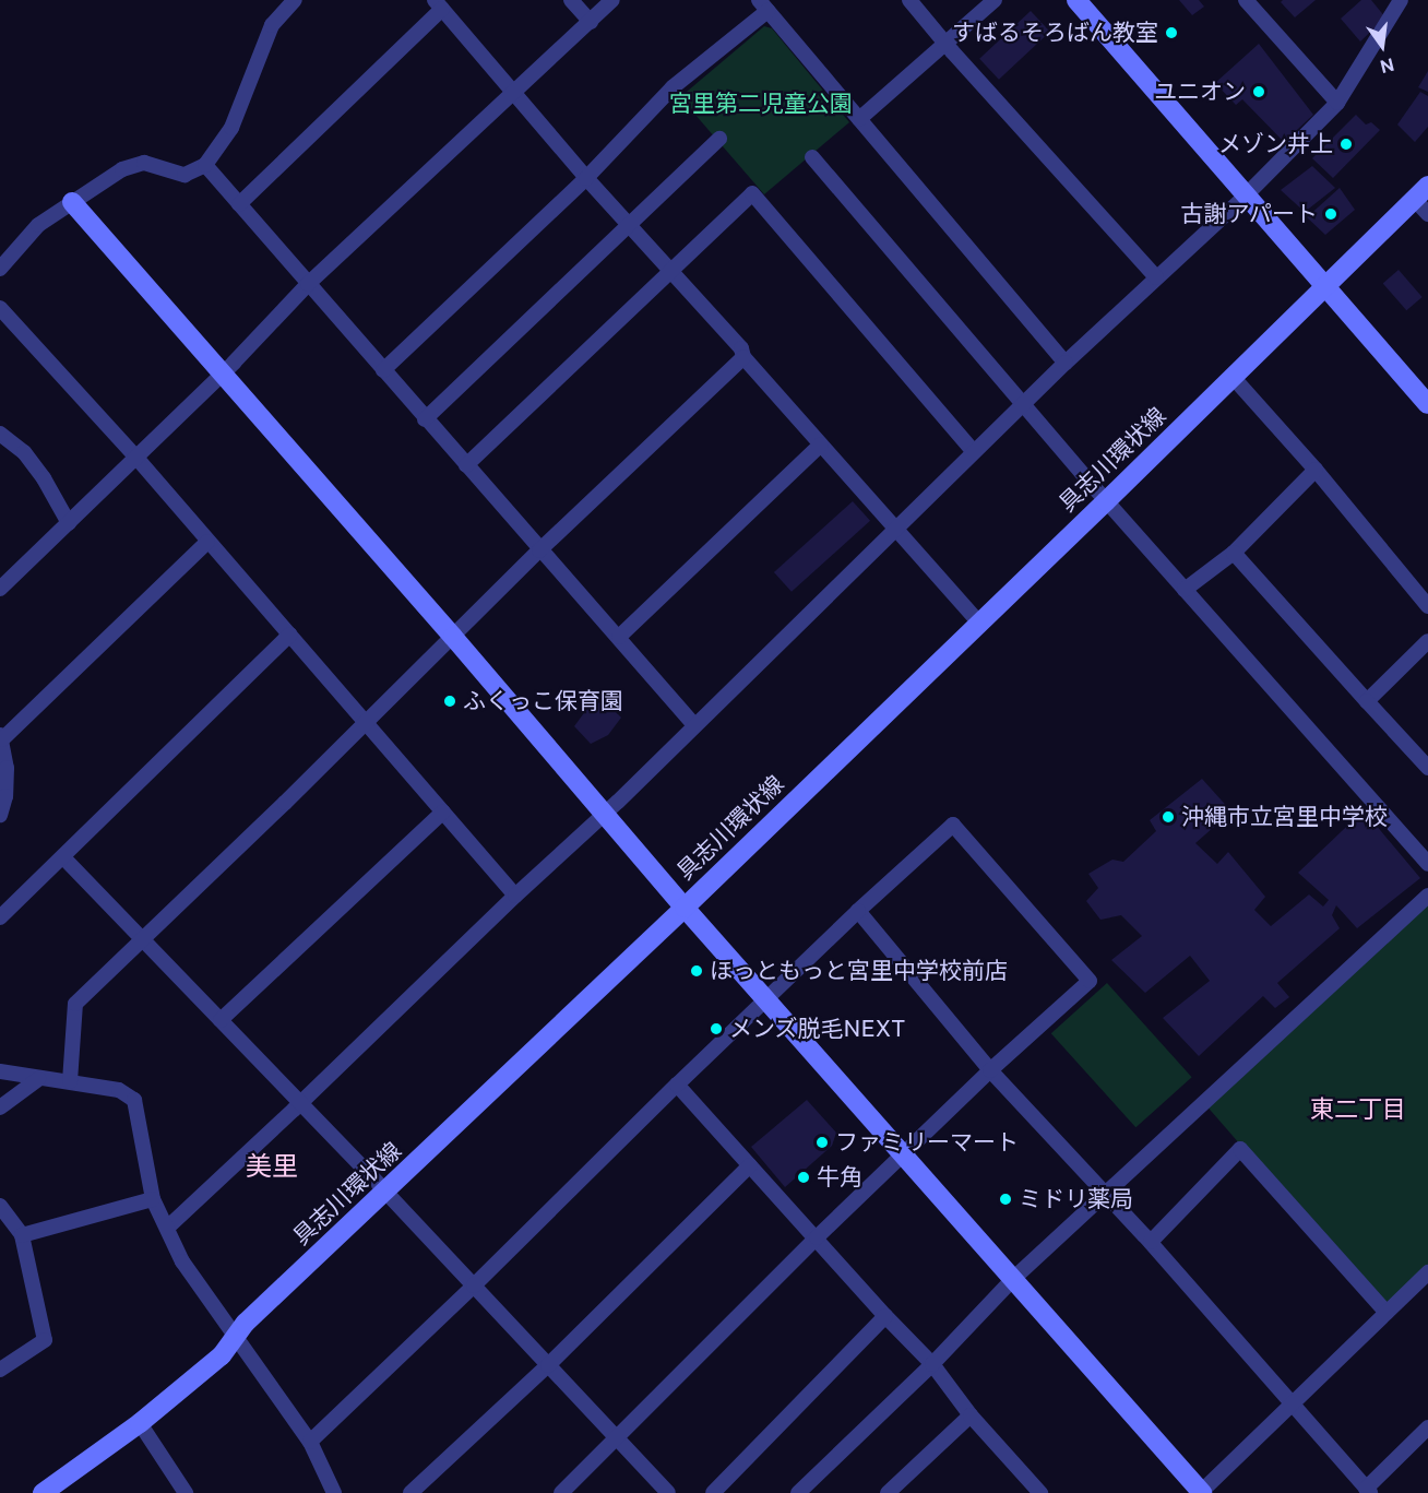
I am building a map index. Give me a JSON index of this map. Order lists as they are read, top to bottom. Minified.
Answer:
{"streets":{"street":["具志川環状線"]},"districts":["東二丁目","美里"],"parks":["宮里第二児童公園"],"places":["すばるそろばん教室","ユニオン","メゾン井上","古謝アパート","ふくっこ保育園","沖縄市立宮里中学校","ほっともっと宮里中学校前店","メンズ脱毛NEXT","ファミリーマート","牛角","ミドリ薬局"],"north":"bottom"}
